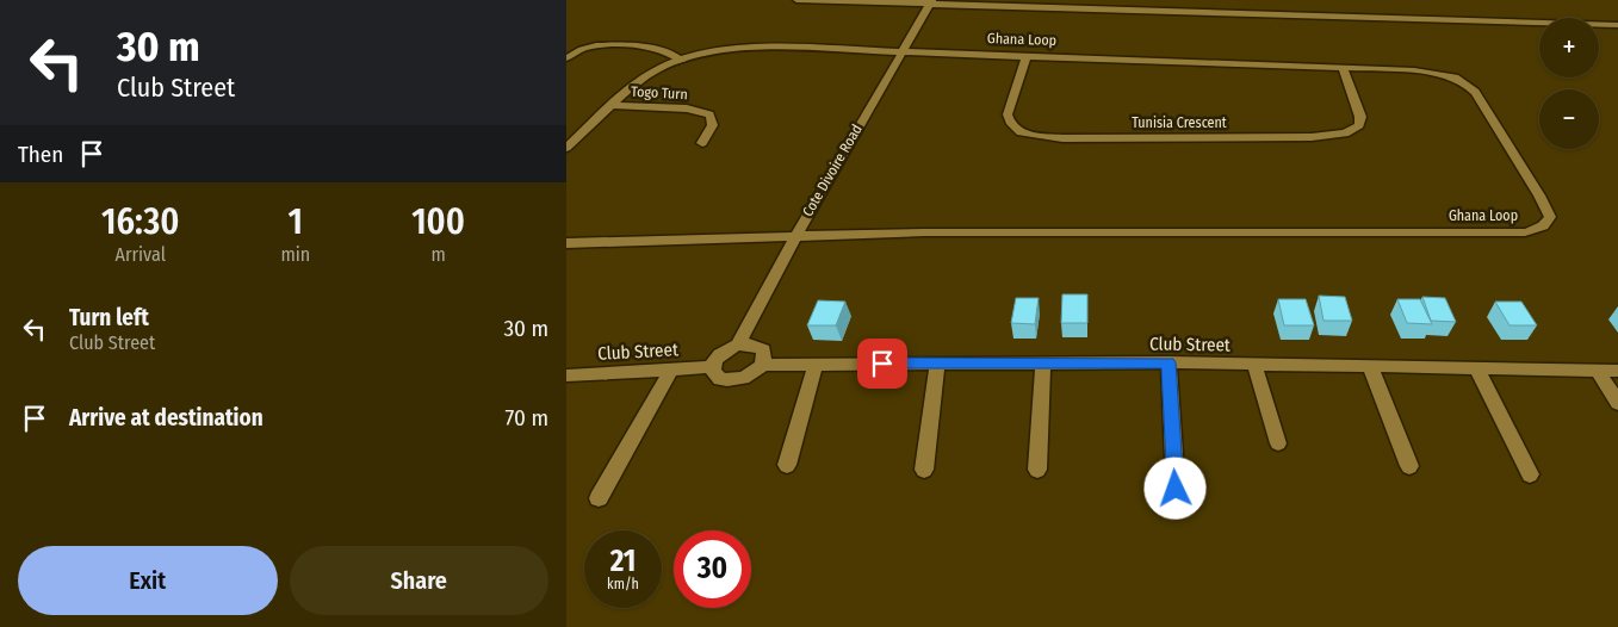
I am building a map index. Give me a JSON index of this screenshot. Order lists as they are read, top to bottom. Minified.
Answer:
{"streets":{"street":["Ghana Loop","Togo Turn","Tunisia Crescent","Cote Divoire Road","Club Street"]},"crossings":[["Ghana Loop","Togo Turn"],["Ghana Loop","Tunisia Crescent"],["Ghana Loop","Cote Divoire Road"],["Cote Divoire Road","Club Street"]],"page":{"turn":["30 m","Club Street"],"map_buttons":["+","−"],"then":"Then","eta":["16:30","Arrival","1","min","100","m"],"list":[{"name":"Turn left","note":"Club Street","value":"30 m"},{"name":"Arrive at destination","value":"70 m"}],"speed":"21 km/h","limit":"30","buttons":["Exit","Share"]}}
